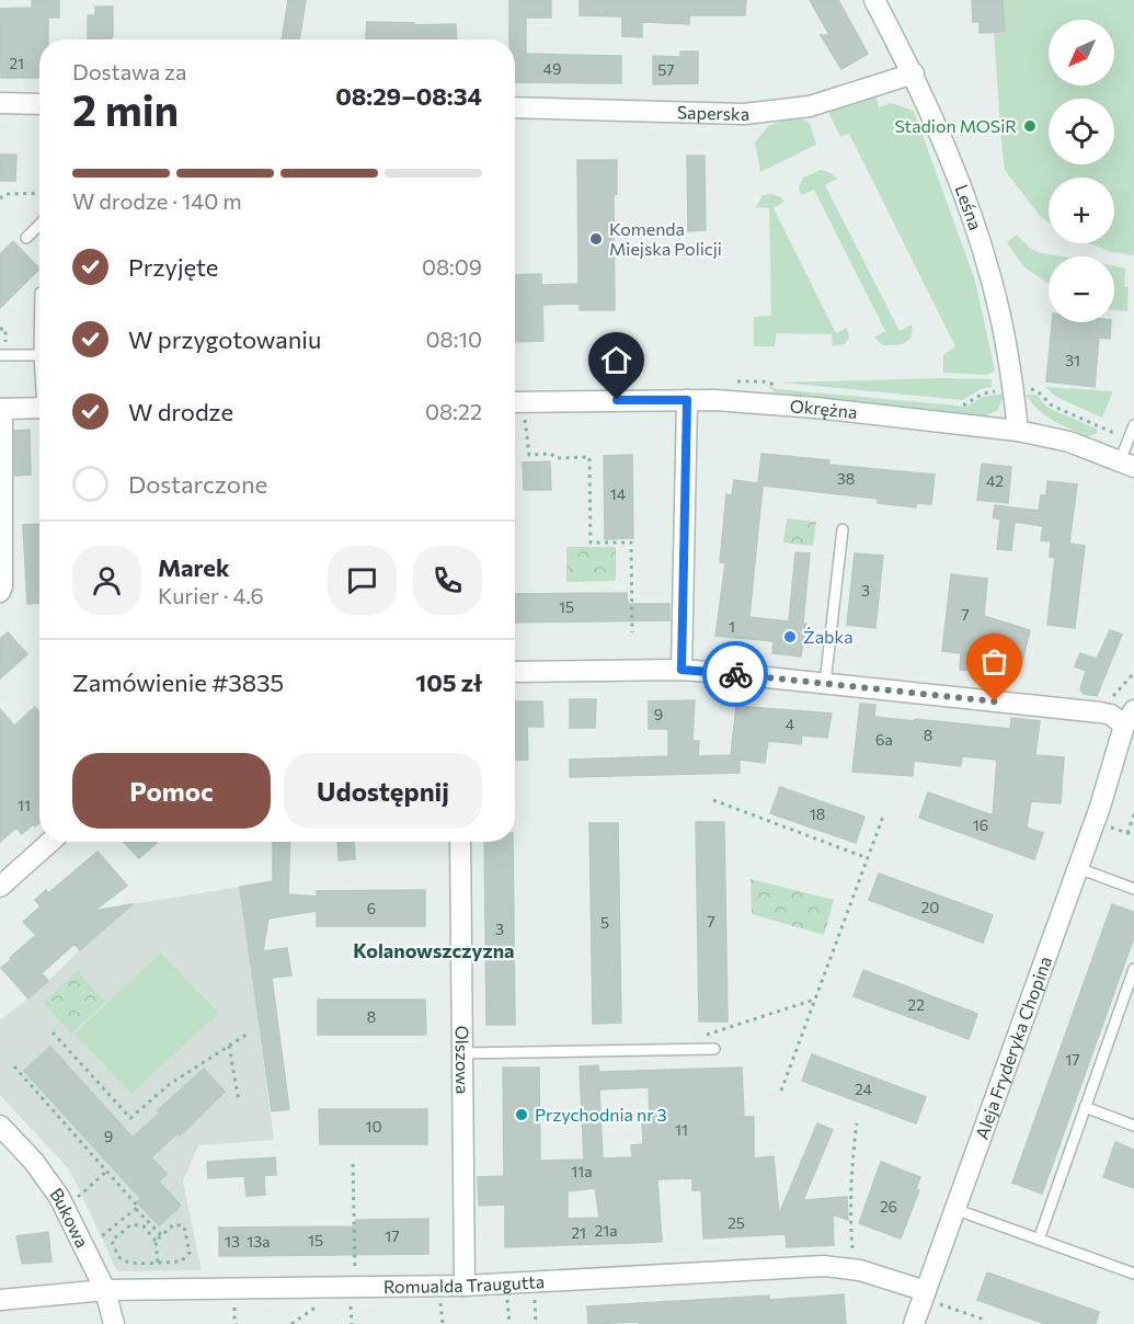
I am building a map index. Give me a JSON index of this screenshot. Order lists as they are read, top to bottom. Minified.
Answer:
{"streets":{"street":["Saperska","Leśna","Okrężna","Aleja Fryderyka Chopina","Olszowa","Bukowa","Romualda Traugutta"]},"crossings":[["Saperska","Leśna"],["Leśna","Okrężna"],["Aleja Fryderyka Chopina","Romualda Traugutta"],["Olszowa","Romualda Traugutta"],["Bukowa","Romualda Traugutta"]],"districts":["Kolanowszczyzna"],"places":["Stadion MOSiR","Komenda Miejska Policji","Żabka","Przychodnia nr 3"],"house_numbers":["21","49","57","31","38","42","14","3","15","7","1","9","4","8","6a","11","18","16","20","6","7","5","3","22","8","17","24","10","11","9","11a","26","25","21a","21","17","15","13","13a"],"north":"bottom left","page":{"map_buttons":["+","−"],"heading":["2 min","Dostawa za","08:29–08:34"],"panel":["Marek","Kurier · 4.6","Zamówienie #3835","105 zł"],"bar":"W drodze · 140 m","list":[["Przyjęte","08:09"],["W przygotowaniu","08:10"],["W drodze","08:22"],"Dostarczone"],"buttons":["Pomoc","Udostępnij"]}}
